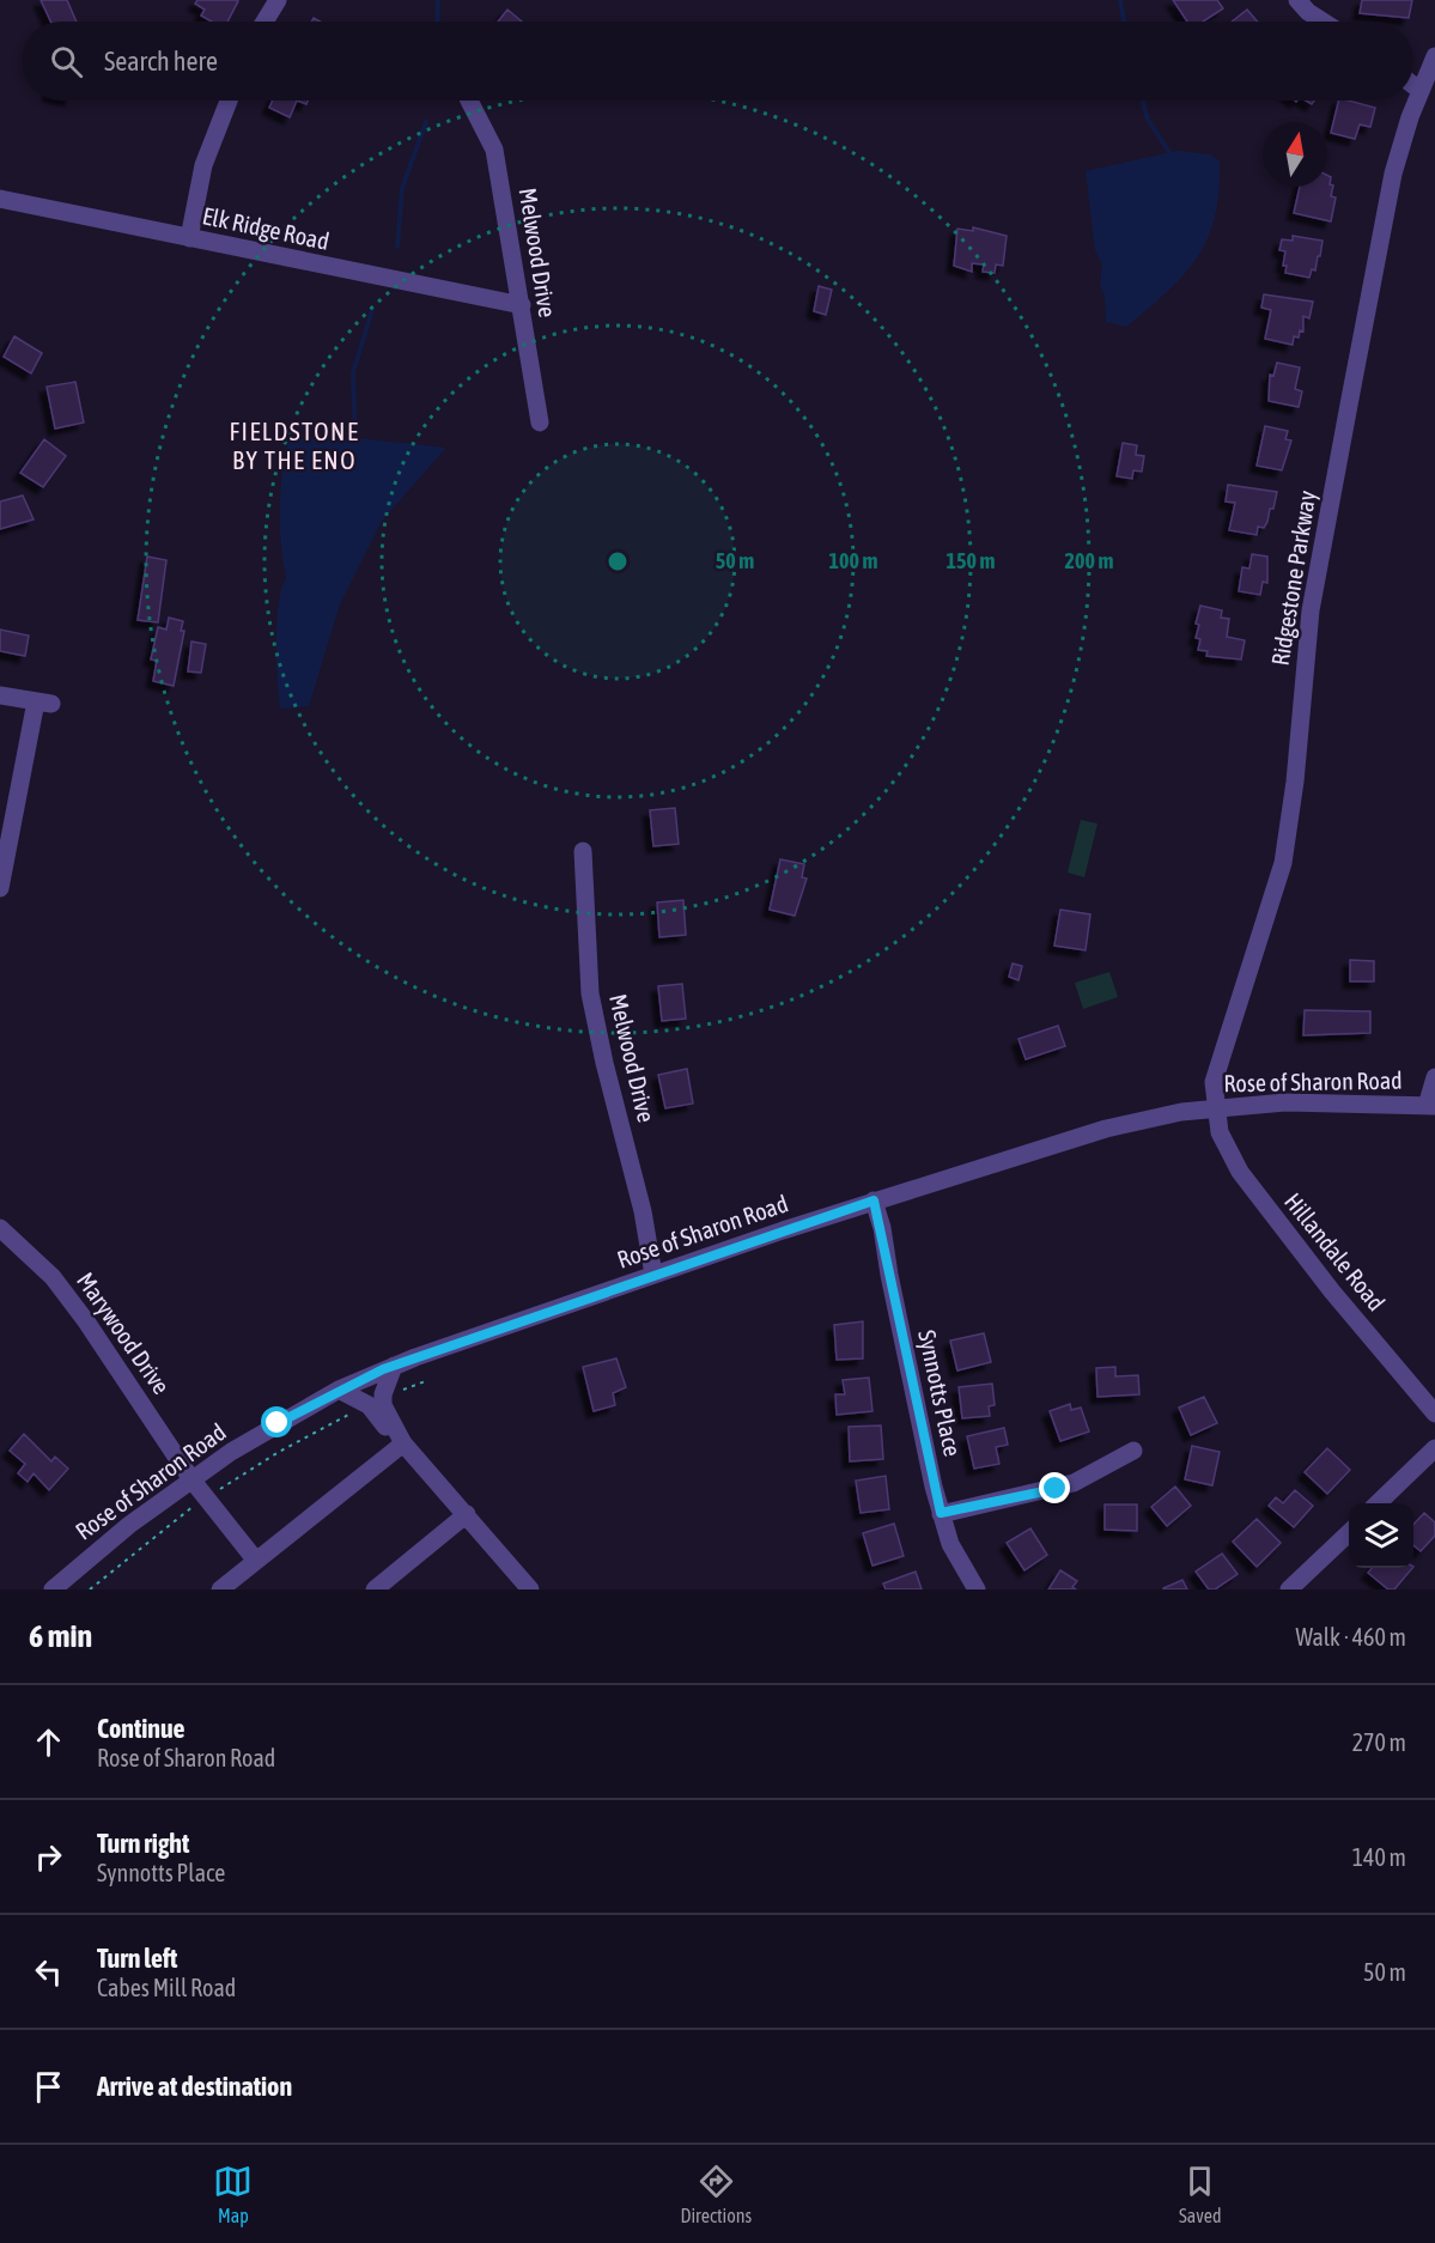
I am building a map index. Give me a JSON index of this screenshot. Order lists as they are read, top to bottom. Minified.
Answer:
{"streets":{"street":["Elk Ridge Road","Melwood Drive","Ridgestone Parkway","Rose of Sharon Road","Hillandale Road","Marywood Drive","Synnotts Place"]},"crossings":[["Elk Ridge Road","Melwood Drive"],["Melwood Drive","Rose of Sharon Road"],["Ridgestone Parkway","Rose of Sharon Road"],["Ridgestone Parkway","Hillandale Road"],["Rose of Sharon Road","Hillandale Road"],["Rose of Sharon Road","Marywood Drive"],["Rose of Sharon Road","Synnotts Place"]],"districts":["FIELDSTONE BY THE ENO"],"north":"top","page":{"search":"Search here","heading":["6 min","Walk · 460 m"],"list":[["Continue","Rose of Sharon Road","270 m"],["Turn right","Synnotts Place","140 m"],["Turn left","Cabes Mill Road","50 m"],"Arrive at destination"],"nav":["Map","Directions","Saved"]},"rings":["50 m","100 m","150 m","200 m"]}
